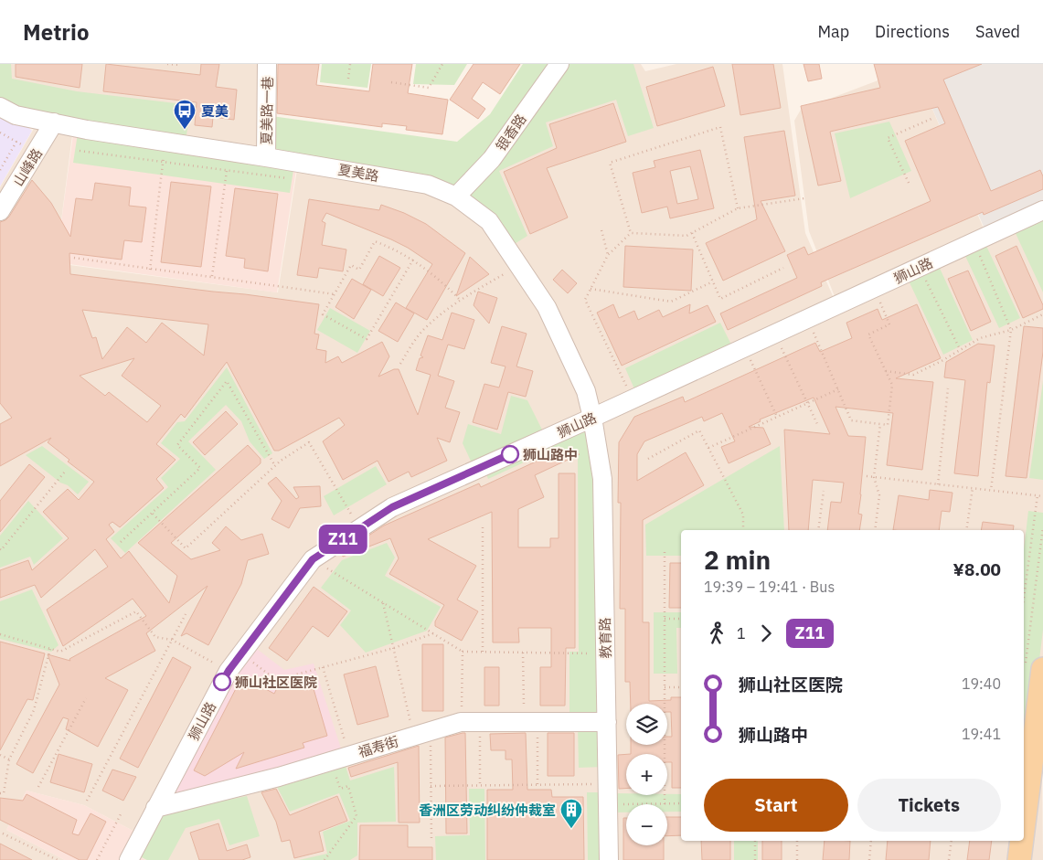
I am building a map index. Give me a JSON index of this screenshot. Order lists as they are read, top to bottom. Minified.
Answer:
{"streets":{"street":["夏美路一巷","银香路","山峰路","夏美路","狮山路","教育路","福寿街"]},"crossings":[["夏美路一巷","夏美路"],["银香路","夏美路"],["山峰路","夏美路"],["夏美路","狮山路"],["夏美路","教育路"],["狮山路","教育路"],["狮山路","福寿街"],["教育路","福寿街"]],"places":{"bus stop":["夏美"],"other":["狮山路中","狮山社区医院"],"building":["香洲区劳动纠纷仲裁室"]},"lines":["bus line Z11"],"page":{"header":"Metrio","nav":["Map","Directions","Saved"],"on_map":"Z11","heading":["2 min","19:39 – 19:41 · Bus","¥8.00"],"legs":["1","Z11"],"list":[{"name":"狮山社区医院","value":"19:40"},{"name":"狮山路中","value":"19:41"}],"map_buttons":["+","−"],"buttons":["Start","Tickets"]}}
